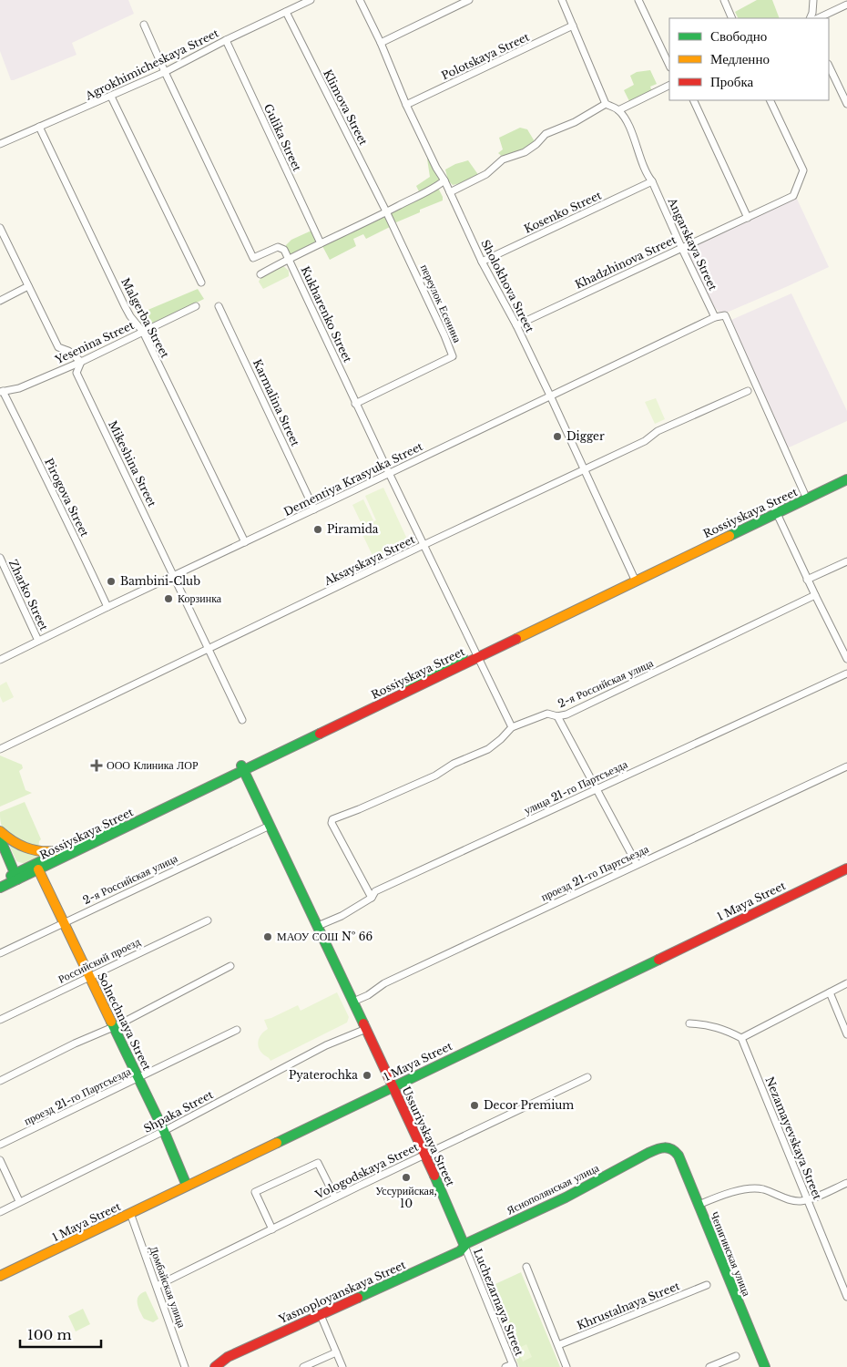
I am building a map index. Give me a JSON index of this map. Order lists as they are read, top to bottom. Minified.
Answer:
{"streets":{"street":["Polotskaya Street","Agrokhimicheskaya Street","Klimova Street","Gulika Street","Kosenko Street","Angarskaya Street","Khadzhinova Street","Sholokhova Street","переулок Есенина","Kukharenko Street","Malgerba Street","Yesenina Street","Karmalina Street","Mikeshina Street","Dementiya Krasyuka Street","Pirogova Street","Rossiyskaya Street","Aksayskaya Street","Zharko Street","2-я Российская улица","улица 21-го Партсъезда","проезд 21-го Партсъезда","1 Maya Street","Российский проезд","Solnechnaya Street","Shpaka Street","Ussuriyskaya Street","Nezamayevskaya Street","Vologodskaya Street","Яснополянская улица","Чепигинская улица","Домбайская улица","Yasnoployanskaya Street","Luchezarnaya Street","Khrustalnaya Street"]},"crossings":[["Polotskaya Street","Sholokhova Street"],["Agrokhimicheskaya Street","Klimova Street"],["Agrokhimicheskaya Street","Gulika Street"],["Agrokhimicheskaya Street","Kukharenko Street"],["Agrokhimicheskaya Street","Malgerba Street"],["Klimova Street","переулок Есенина"],["Kosenko Street","Angarskaya Street"],["Kosenko Street","Sholokhova Street"],["Angarskaya Street","Khadzhinova Street"],["Angarskaya Street","Dementiya Krasyuka Street"],["Khadzhinova Street","Sholokhova Street"],["Sholokhova Street","Dementiya Krasyuka Street"],["Sholokhova Street","Rossiyskaya Street"],["Sholokhova Street","Aksayskaya Street"],["переулок Есенина","Kukharenko Street"],["Kukharenko Street","Dementiya Krasyuka Street"],["Kukharenko Street","Rossiyskaya Street"],["Kukharenko Street","Aksayskaya Street"],["Kukharenko Street","2-я Российская улица"],["Malgerba Street","Yesenina Street"],["Malgerba Street","Dementiya Krasyuka Street"],["Yesenina Street","Mikeshina Street"],["Yesenina Street","Pirogova Street"],["Karmalina Street","Dementiya Krasyuka Street"],["Mikeshina Street","Dementiya Krasyuka Street"],["Mikeshina Street","Aksayskaya Street"],["Dementiya Krasyuka Street","Pirogova Street"],["Dementiya Krasyuka Street","Zharko Street"],["Rossiyskaya Street","Solnechnaya Street"],["Rossiyskaya Street","Ussuriyskaya Street"],["2-я Российская улица","улица 21-го Партсъезда"],["2-я Российская улица","Solnechnaya Street"],["2-я Российская улица","Ussuriyskaya Street"],["улица 21-го Партсъезда","Ussuriyskaya Street"],["проезд 21-го Партсъезда","Solnechnaya Street"],["проезд 21-го Партсъезда","Ussuriyskaya Street"],["1 Maya Street","Solnechnaya Street"],["1 Maya Street","Ussuriyskaya Street"],["1 Maya Street","Домбайская улица"],["Российский проезд","Solnechnaya Street"],["Solnechnaya Street","Shpaka Street"],["Shpaka Street","Ussuriyskaya Street"],["Ussuriyskaya Street","Vologodskaya Street"],["Ussuriyskaya Street","Яснополянская улица"],["Ussuriyskaya Street","Yasnoployanskaya Street"],["Ussuriyskaya Street","Luchezarnaya Street"],["Vologodskaya Street","Домбайская улица"],["Яснополянская улица","Чепигинская улица"],["Яснополянская улица","Yasnoployanskaya Street"],["Яснополянская улица","Luchezarnaya Street"],["Yasnoployanskaya Street","Luchezarnaya Street"]],"places":{"other":["Digger","Piramida","Bambini-Club","Корзинка","МАОУ СОШ № 66","Pyaterochka","Decor Premium","Уссурийская, 10"],"health":["ООО Клиника ЛОР"]},"legend":["Свободно","Медленно","Пробка"],"scale_bar":"100 m"}
